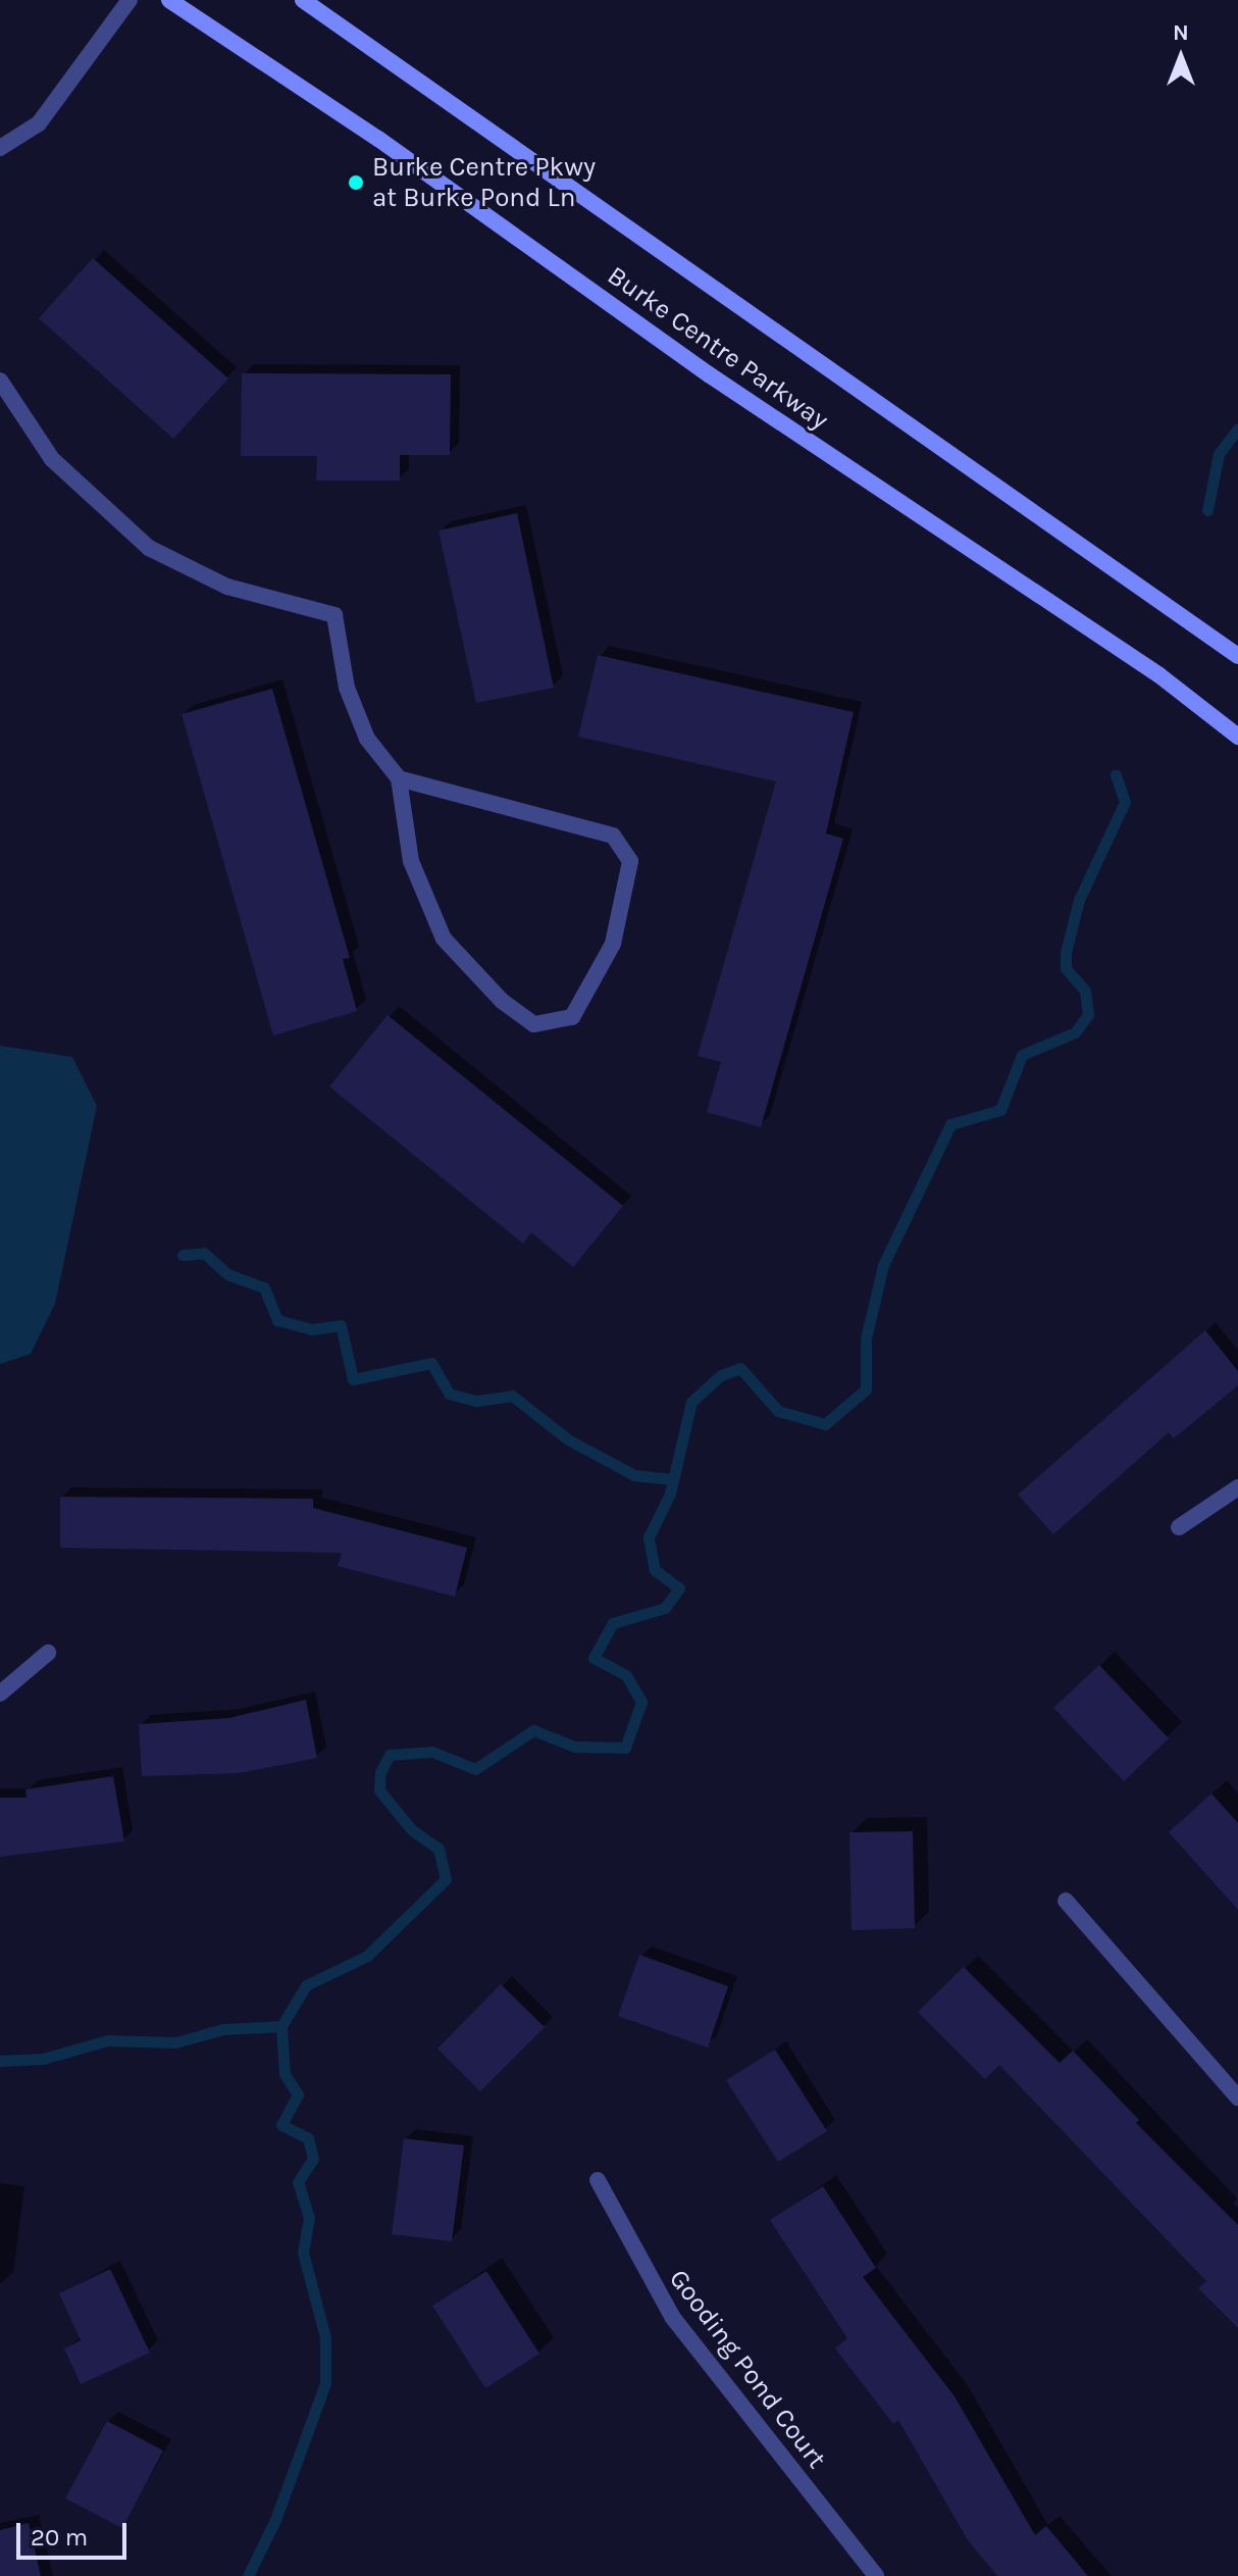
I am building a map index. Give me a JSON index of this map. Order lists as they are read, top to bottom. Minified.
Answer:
{"streets":{"main road":["Burke Centre Parkway"],"street":["Gooding Pond Court"]},"places":["Burke Centre Pkwy at Burke Pond Ln"],"scale_bar":"20 m","north":"top"}
